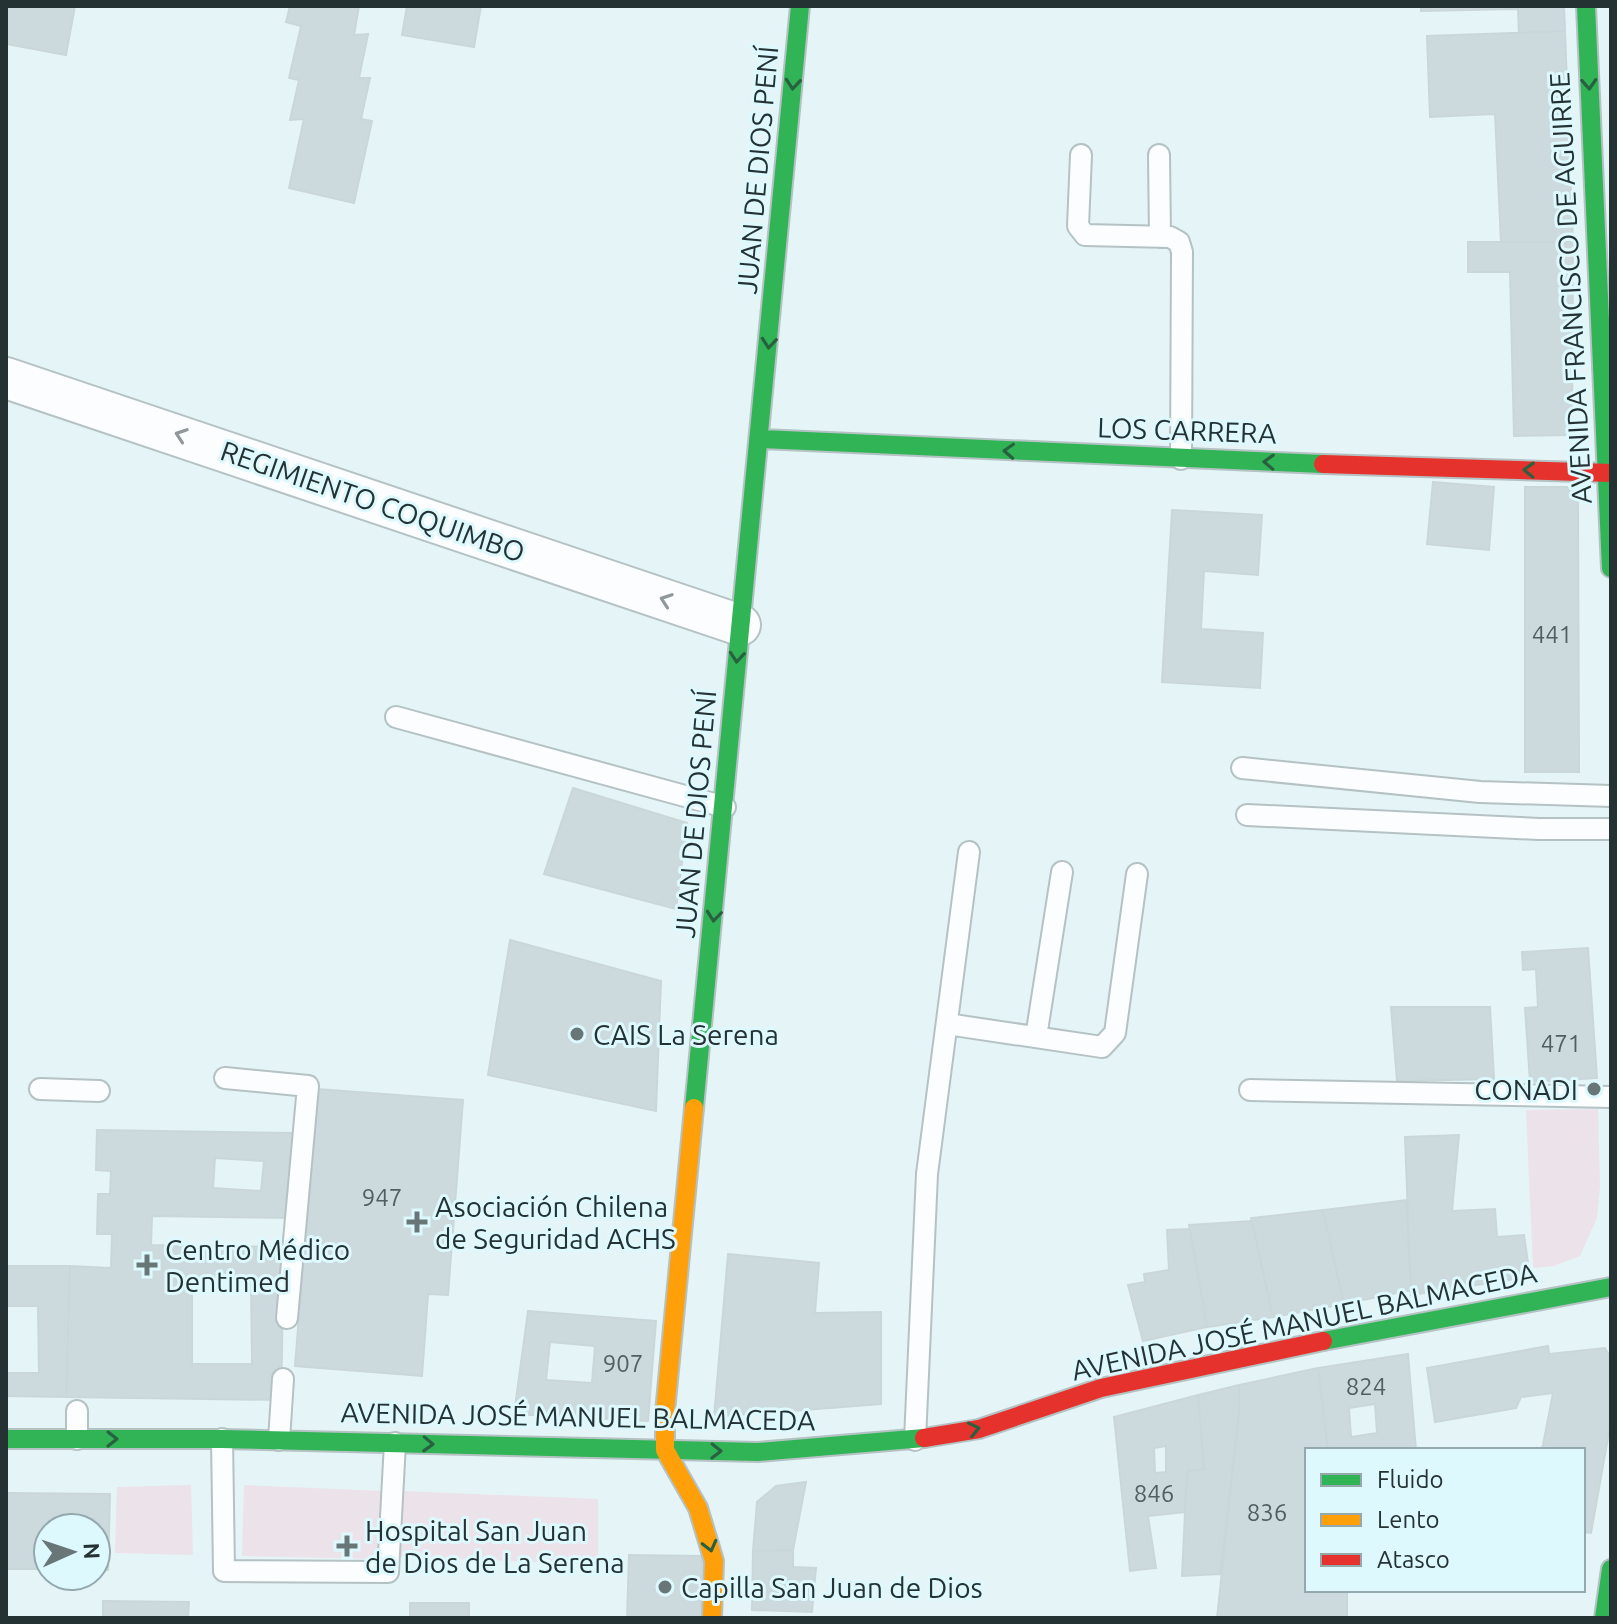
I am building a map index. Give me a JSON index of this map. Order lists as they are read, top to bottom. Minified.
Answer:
{"streets":{"main road":["JUAN DE DIOS PENÍ","AVENIDA FRANCISCO DE AGUIRRE","LOS CARRERA","AVENIDA JOSÉ MANUEL BALMACEDA"],"street":["REGIMIENTO COQUIMBO"]},"crossings":[["JUAN DE DIOS PENÍ","LOS CARRERA"],["JUAN DE DIOS PENÍ","REGIMIENTO COQUIMBO"],["JUAN DE DIOS PENÍ","AVENIDA JOSÉ MANUEL BALMACEDA"],["AVENIDA FRANCISCO DE AGUIRRE","LOS CARRERA"]],"one_way":["JUAN DE DIOS PENÍ","AVENIDA FRANCISCO DE AGUIRRE","LOS CARRERA","REGIMIENTO COQUIMBO","AVENIDA JOSÉ MANUEL BALMACEDA"],"places":{"other":["CAIS La Serena","CONADI","Capilla San Juan de Dios"],"health":["Asociación Chilena de Seguridad ACHS","Centro Médico Dentimed","Hospital San Juan de Dios de La Serena"]},"house_numbers":["441","471","947","907","824","846","836"],"legend":["Fluido","Lento","Atasco"],"north":"right"}
